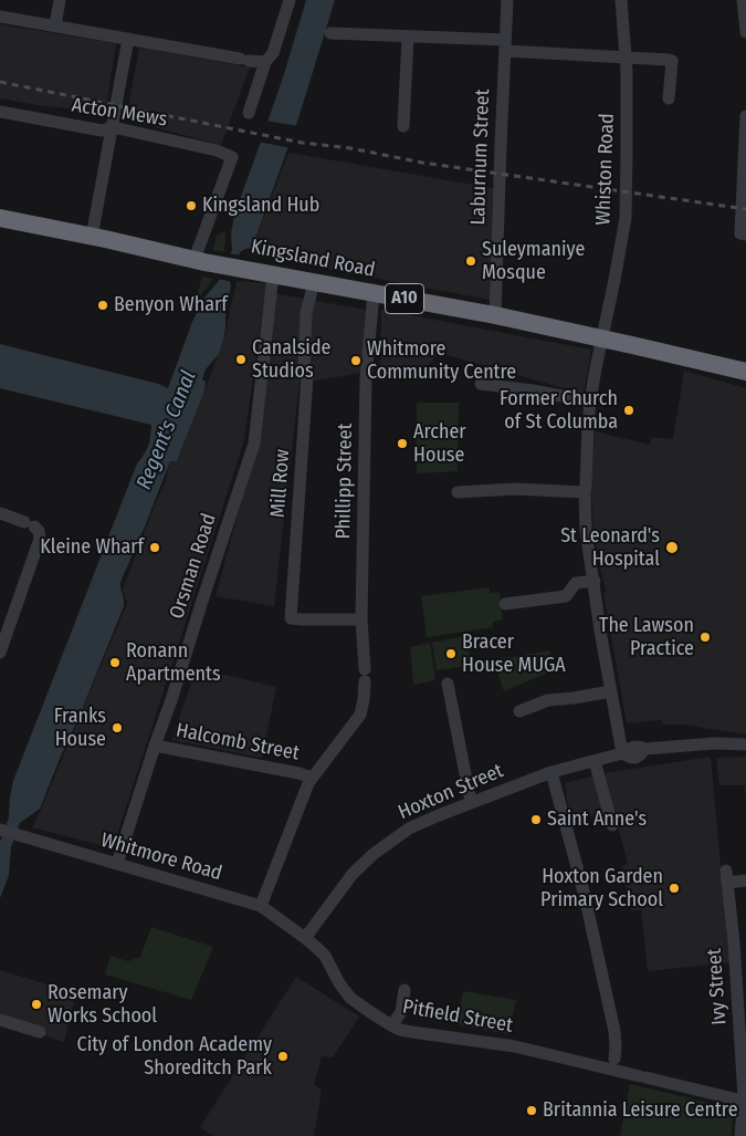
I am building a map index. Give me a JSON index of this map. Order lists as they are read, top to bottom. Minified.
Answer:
{"streets":{"highway":["Kingsland Road","A10"],"street":["Acton Mews","Laburnum Street","Whiston Road","Phillipp Street","Mill Row","Orsman Road","Halcomb Street","Hoxton Street","Whitmore Road","Ivy Street","Pitfield Street"]},"crossings":[["Acton Mews","Kingsland Road"],["Laburnum Street","Kingsland Road"],["Whiston Road","Kingsland Road"],["Whiston Road","Hoxton Street"],["Kingsland Road","Phillipp Street"],["Kingsland Road","Mill Row"],["Kingsland Road","Orsman Road"],["Phillipp Street","Mill Row"],["Phillipp Street","Halcomb Street"],["Phillipp Street","Whitmore Road"],["Orsman Road","Halcomb Street"],["Orsman Road","Whitmore Road"],["Hoxton Street","Whitmore Road"],["Hoxton Street","Pitfield Street"],["Whitmore Road","Pitfield Street"],["Ivy Street","Pitfield Street"]],"water":["Regent's Canal"],"places":["Kingsland Hub","Suleymaniye Mosque","Benyon Wharf","Canalside Studios","Whitmore Community Centre","Former Church of St Columba","Archer House","Kleine Wharf","St Leonard's Hospital","The Lawson Practice","Bracer House MUGA","Ronann Apartments","Franks House","Saint Anne's","Hoxton Garden Primary School","Rosemary Works School","City of London Academy Shoreditch Park","Britannia Leisure Centre"]}
